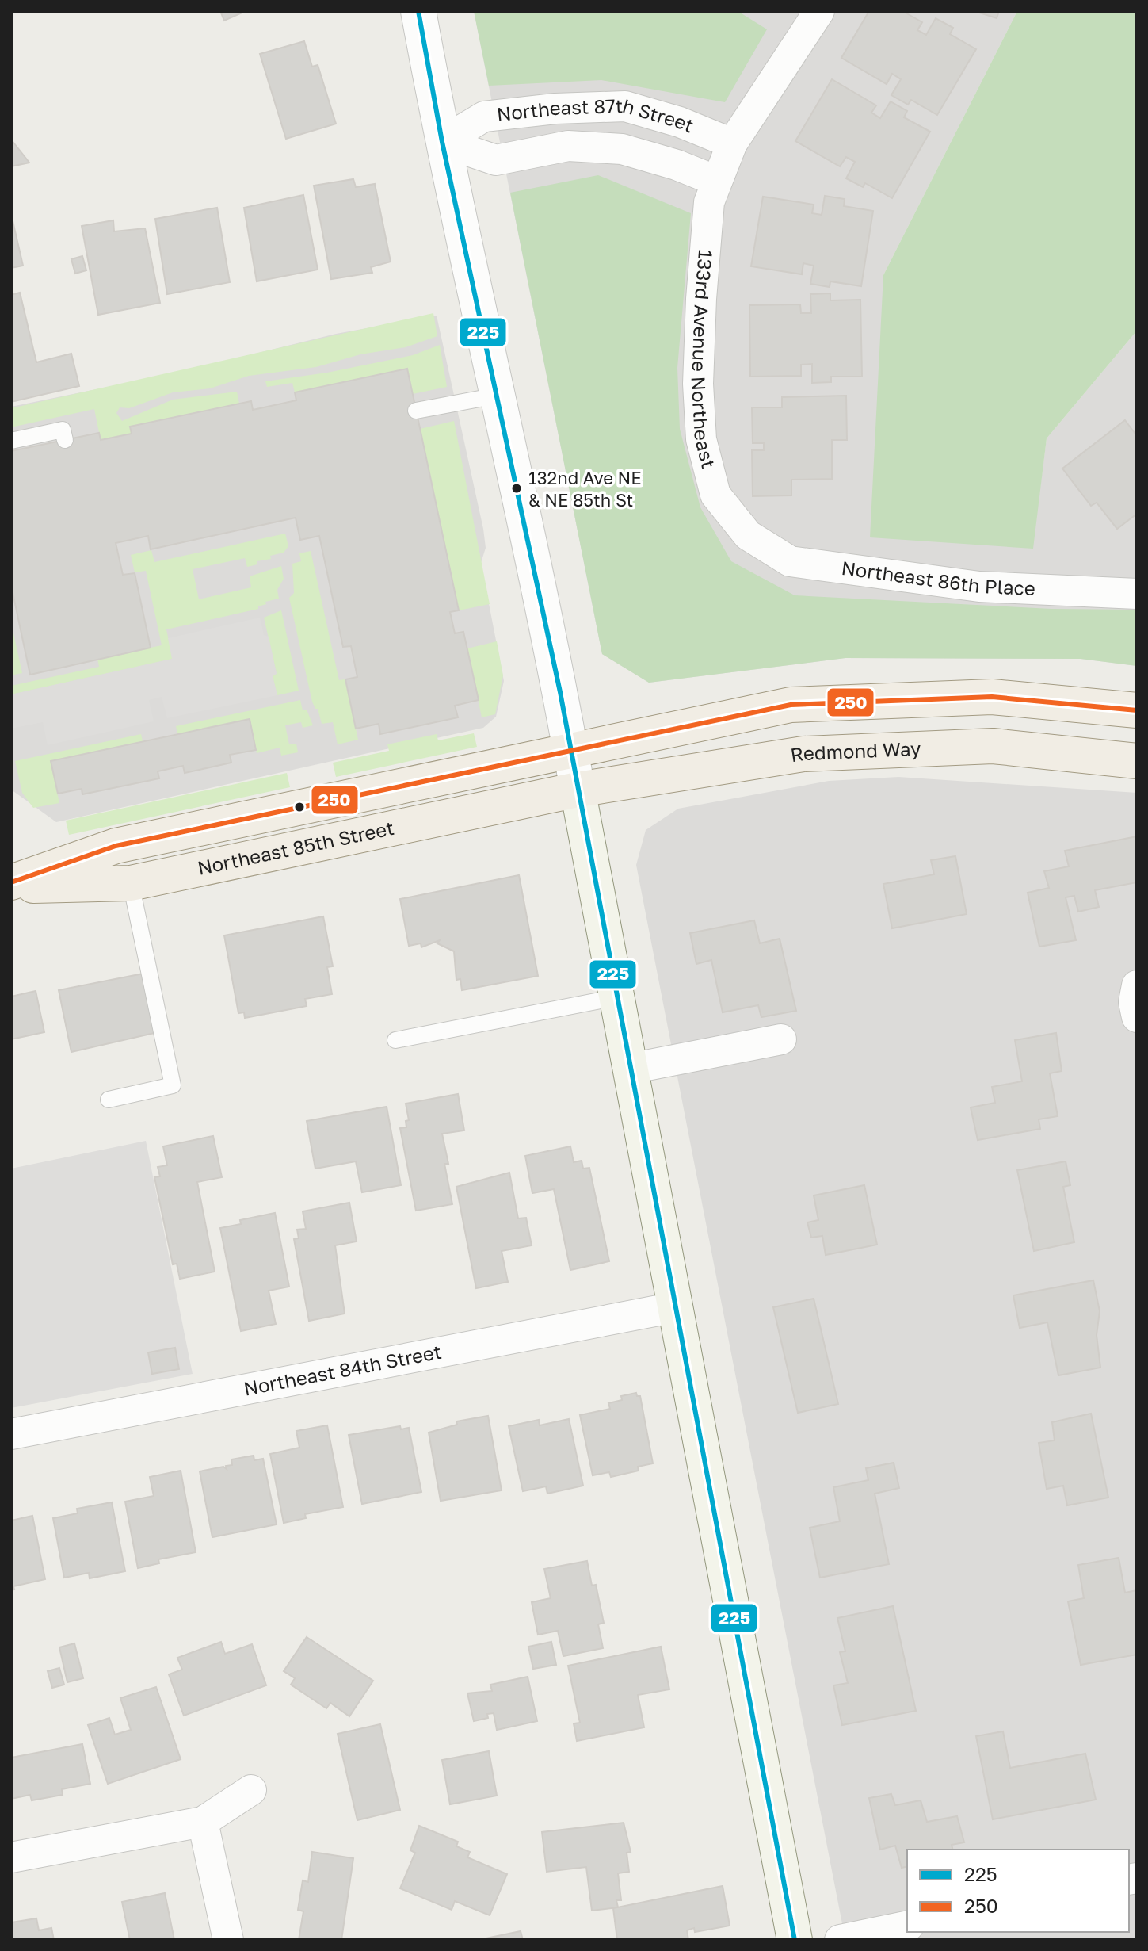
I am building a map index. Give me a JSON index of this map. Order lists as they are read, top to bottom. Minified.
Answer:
{"streets":{"main road":["Redmond Way","Northeast 85th Street"],"street":["Northeast 87th Street","133rd Avenue Northeast","Northeast 86th Place","Northeast 84th Street"]},"crossings":[["Northeast 87th Street","133rd Avenue Northeast"],["133rd Avenue Northeast","Northeast 86th Place"],["Redmond Way","Northeast 85th Street"]],"places":["132nd Ave NE & NE 85th St"],"lines":["transit line 225","transit line 250"],"legend":["225","250"]}
